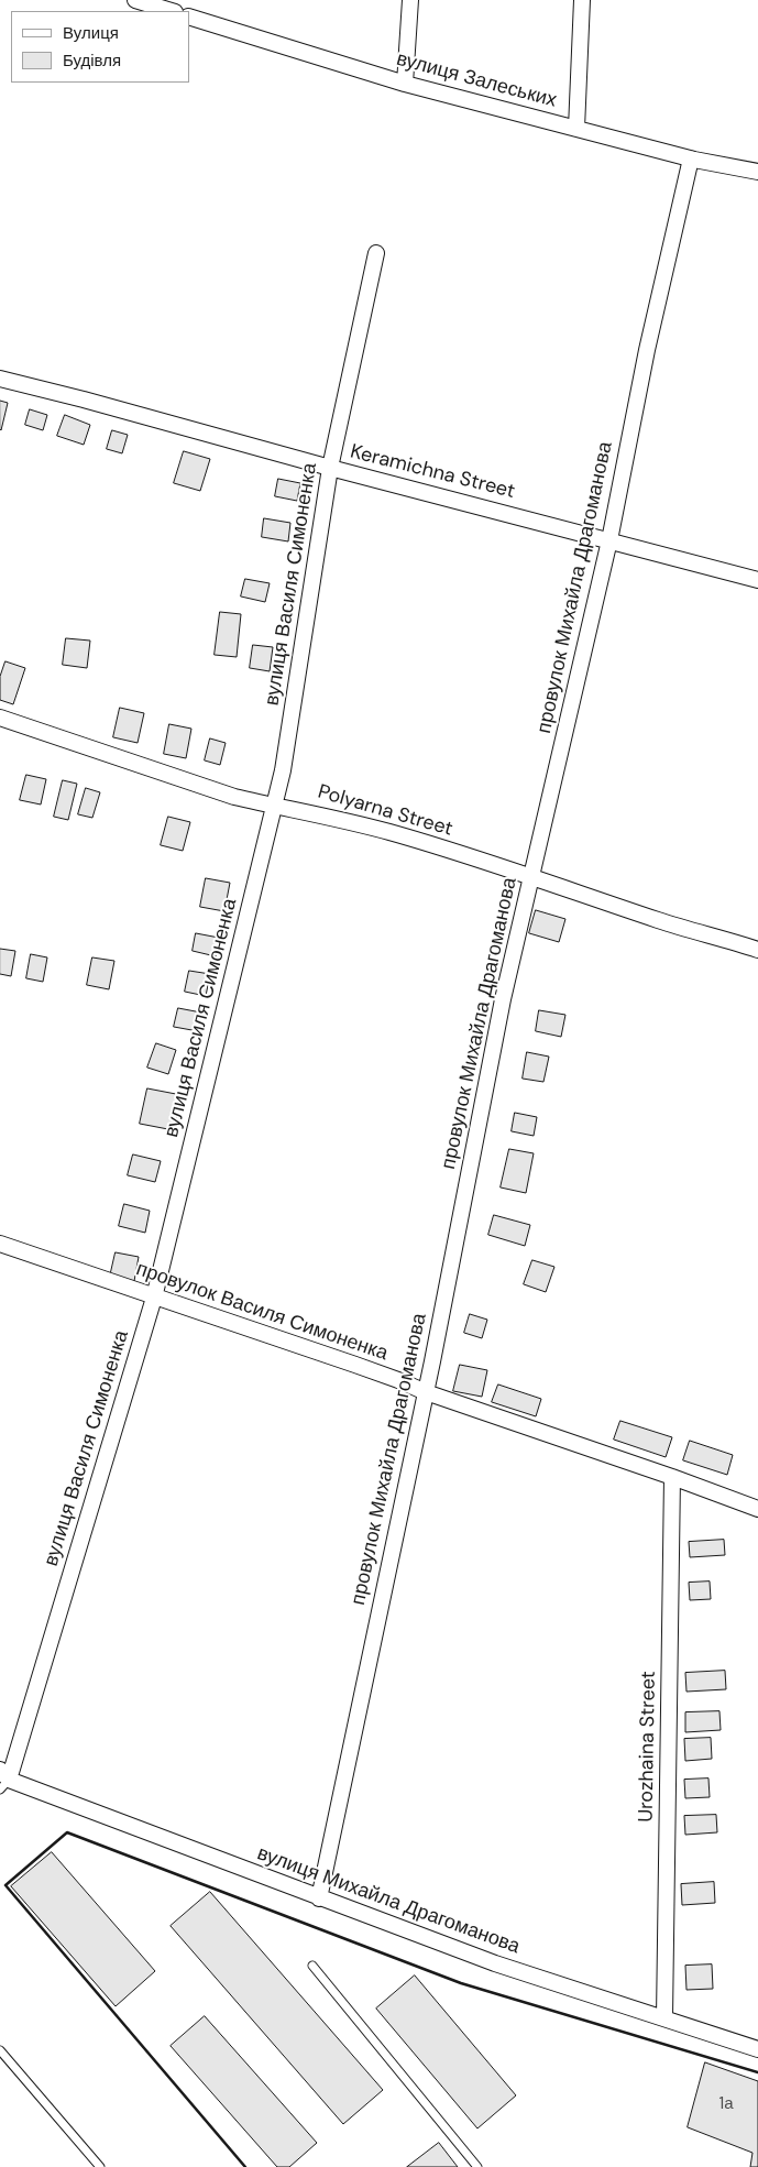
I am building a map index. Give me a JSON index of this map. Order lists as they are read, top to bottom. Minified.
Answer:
{"streets":{"street":["вулиця Залеських","Keramichna Street","вулиця Василя Симоненка","провулок Михайла Драгоманова","Polyarna Street","провулок Василя Симоненка","Urozhaina Street","вулиця Михайла Драгоманова"]},"crossings":[["вулиця Залеських","провулок Михайла Драгоманова"],["Keramichna Street","вулиця Василя Симоненка"],["Keramichna Street","провулок Михайла Драгоманова"],["вулиця Василя Симоненка","Polyarna Street"],["вулиця Василя Симоненка","провулок Василя Симоненка"],["вулиця Василя Симоненка","вулиця Михайла Драгоманова"],["провулок Михайла Драгоманова","Polyarna Street"],["провулок Михайла Драгоманова","провулок Василя Симоненка"],["провулок Михайла Драгоманова","вулиця Михайла Драгоманова"],["провулок Василя Симоненка","Urozhaina Street"],["Urozhaina Street","вулиця Михайла Драгоманова"]],"house_numbers":["1а"],"legend":["Вулиця","Будівля"]}
